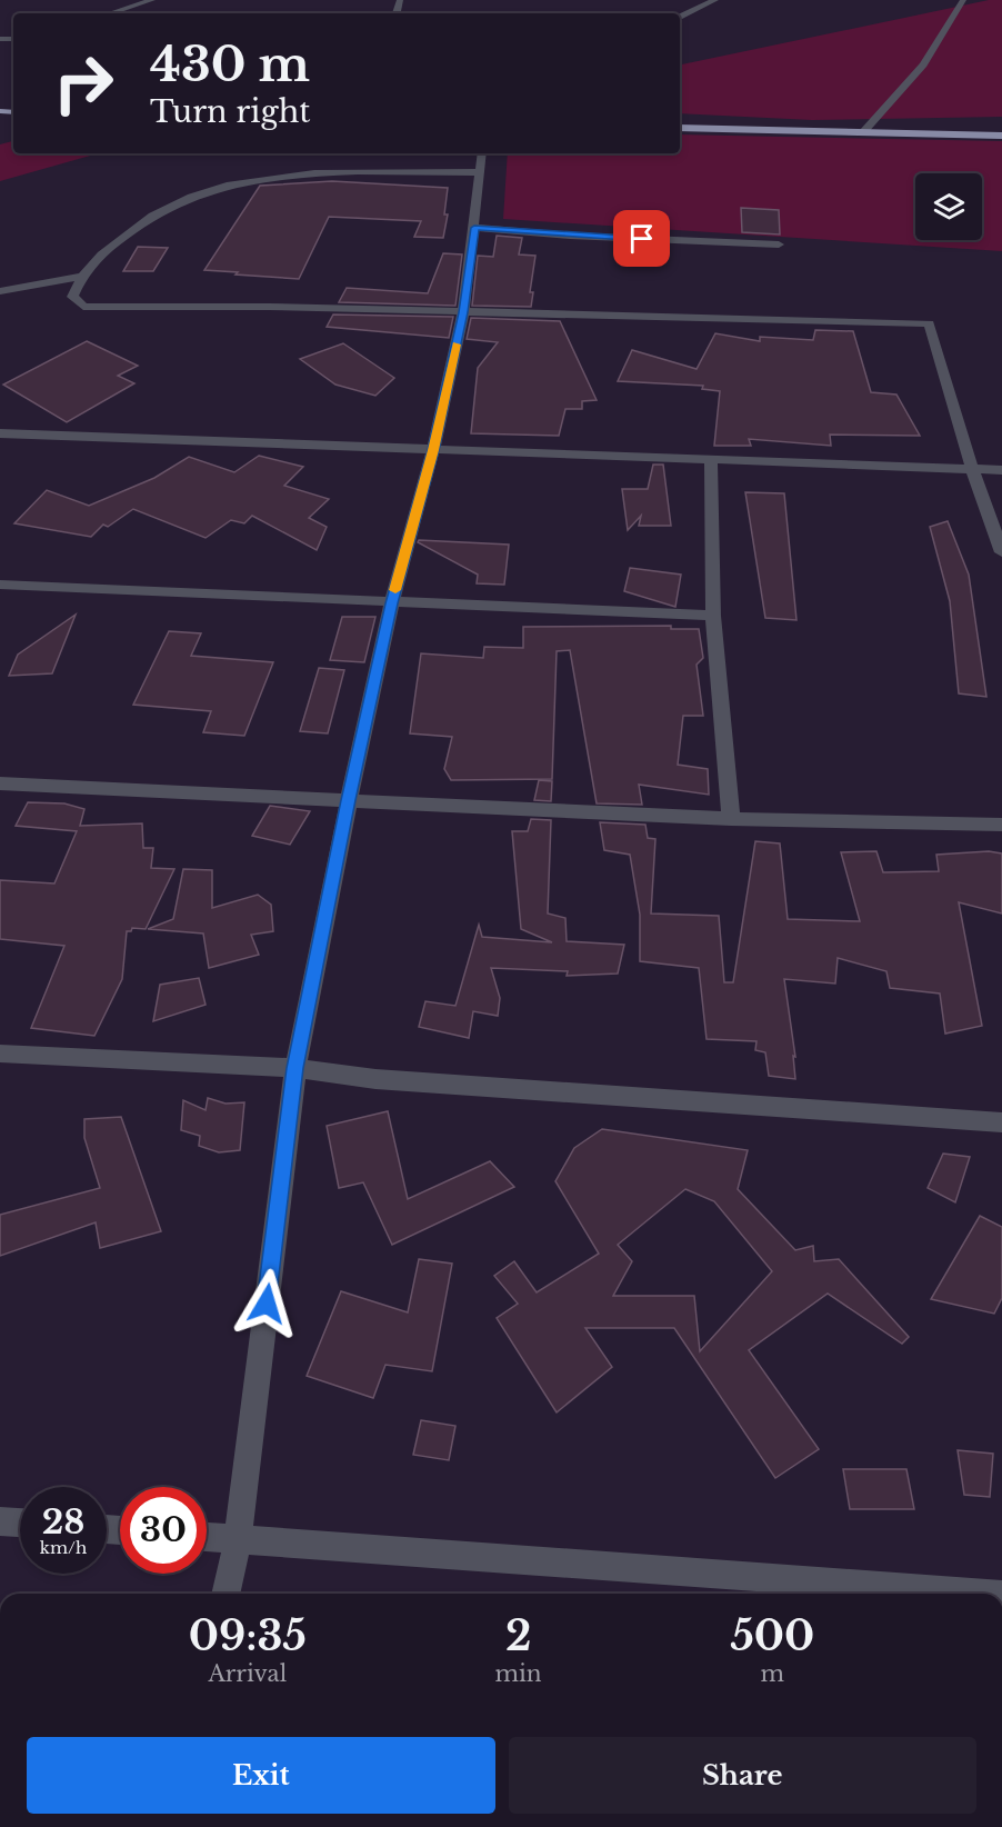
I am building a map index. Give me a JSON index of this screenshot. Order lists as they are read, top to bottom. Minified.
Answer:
{"page":{"turn":["430 m","Turn right"],"speed":"28 km/h","limit":"30","eta":["09:35","Arrival","2","min","500","m"],"buttons":["Exit","Share"]}}
